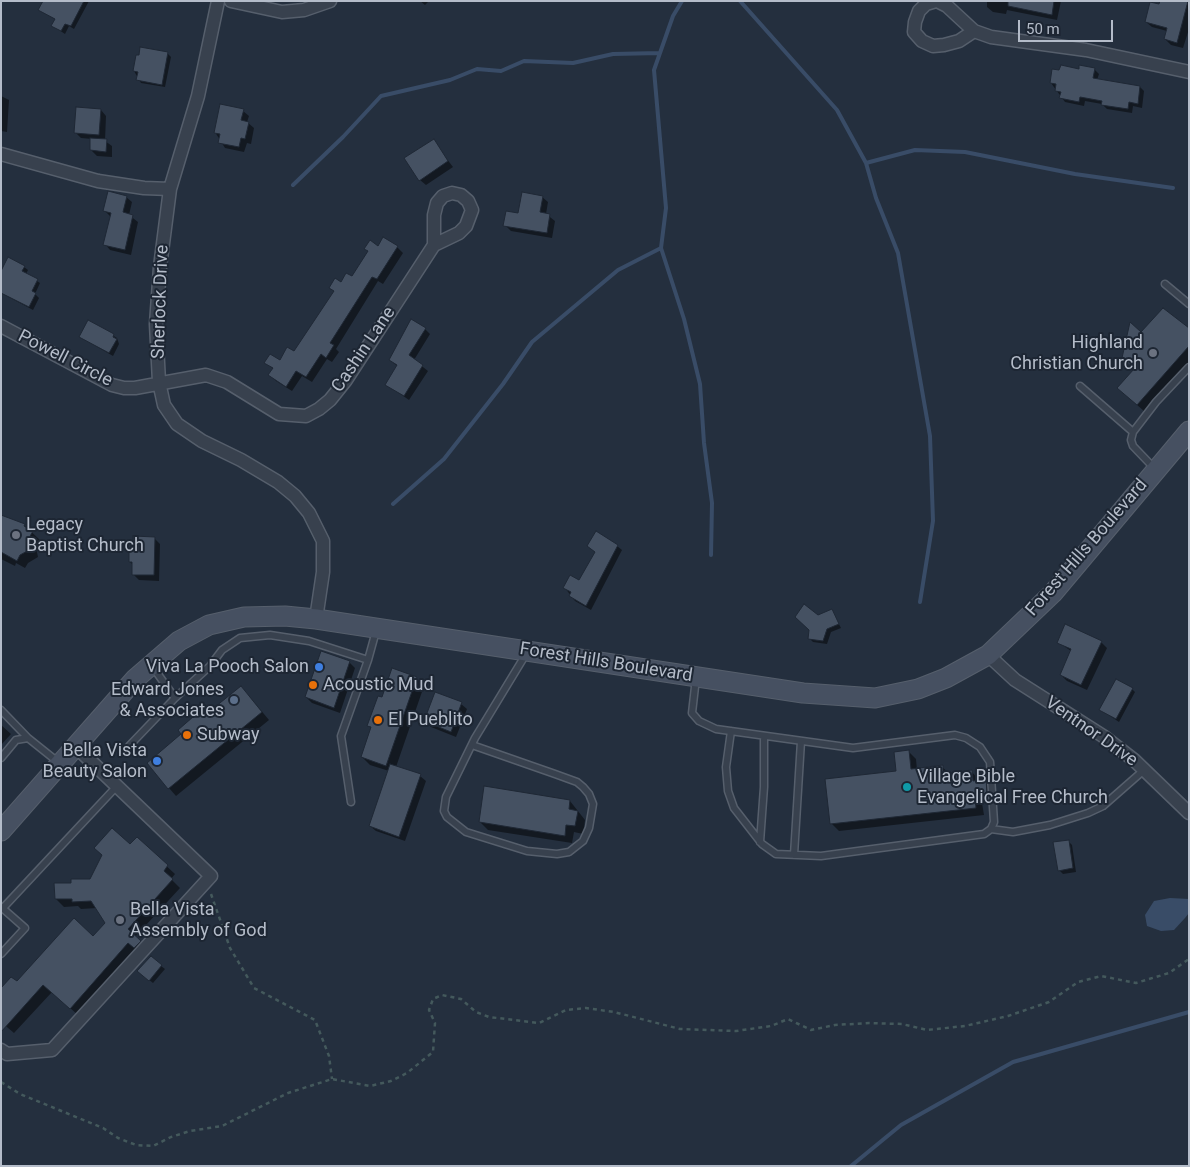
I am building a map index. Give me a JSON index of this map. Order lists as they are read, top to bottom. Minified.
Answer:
{"streets":{"main road":["Forest Hills Boulevard"],"street":["Sherlock Drive","Cashin Lane","Powell Circle","Ventnor Drive"]},"crossings":[["Sherlock Drive","Cashin Lane"],["Sherlock Drive","Powell Circle"],["Sherlock Drive","Forest Hills Boulevard"],["Cashin Lane","Powell Circle"],["Forest Hills Boulevard","Ventnor Drive"]],"places":["Highland Christian Church","Legacy Baptist Church","Viva La Pooch Salon","Acoustic Mud","Edward Jones & Associates","El Pueblito","Subway","Bella Vista Beauty Salon","Village Bible Evangelical Free Church","Bella Vista Assembly of God"],"scale_bar":"50 m"}
